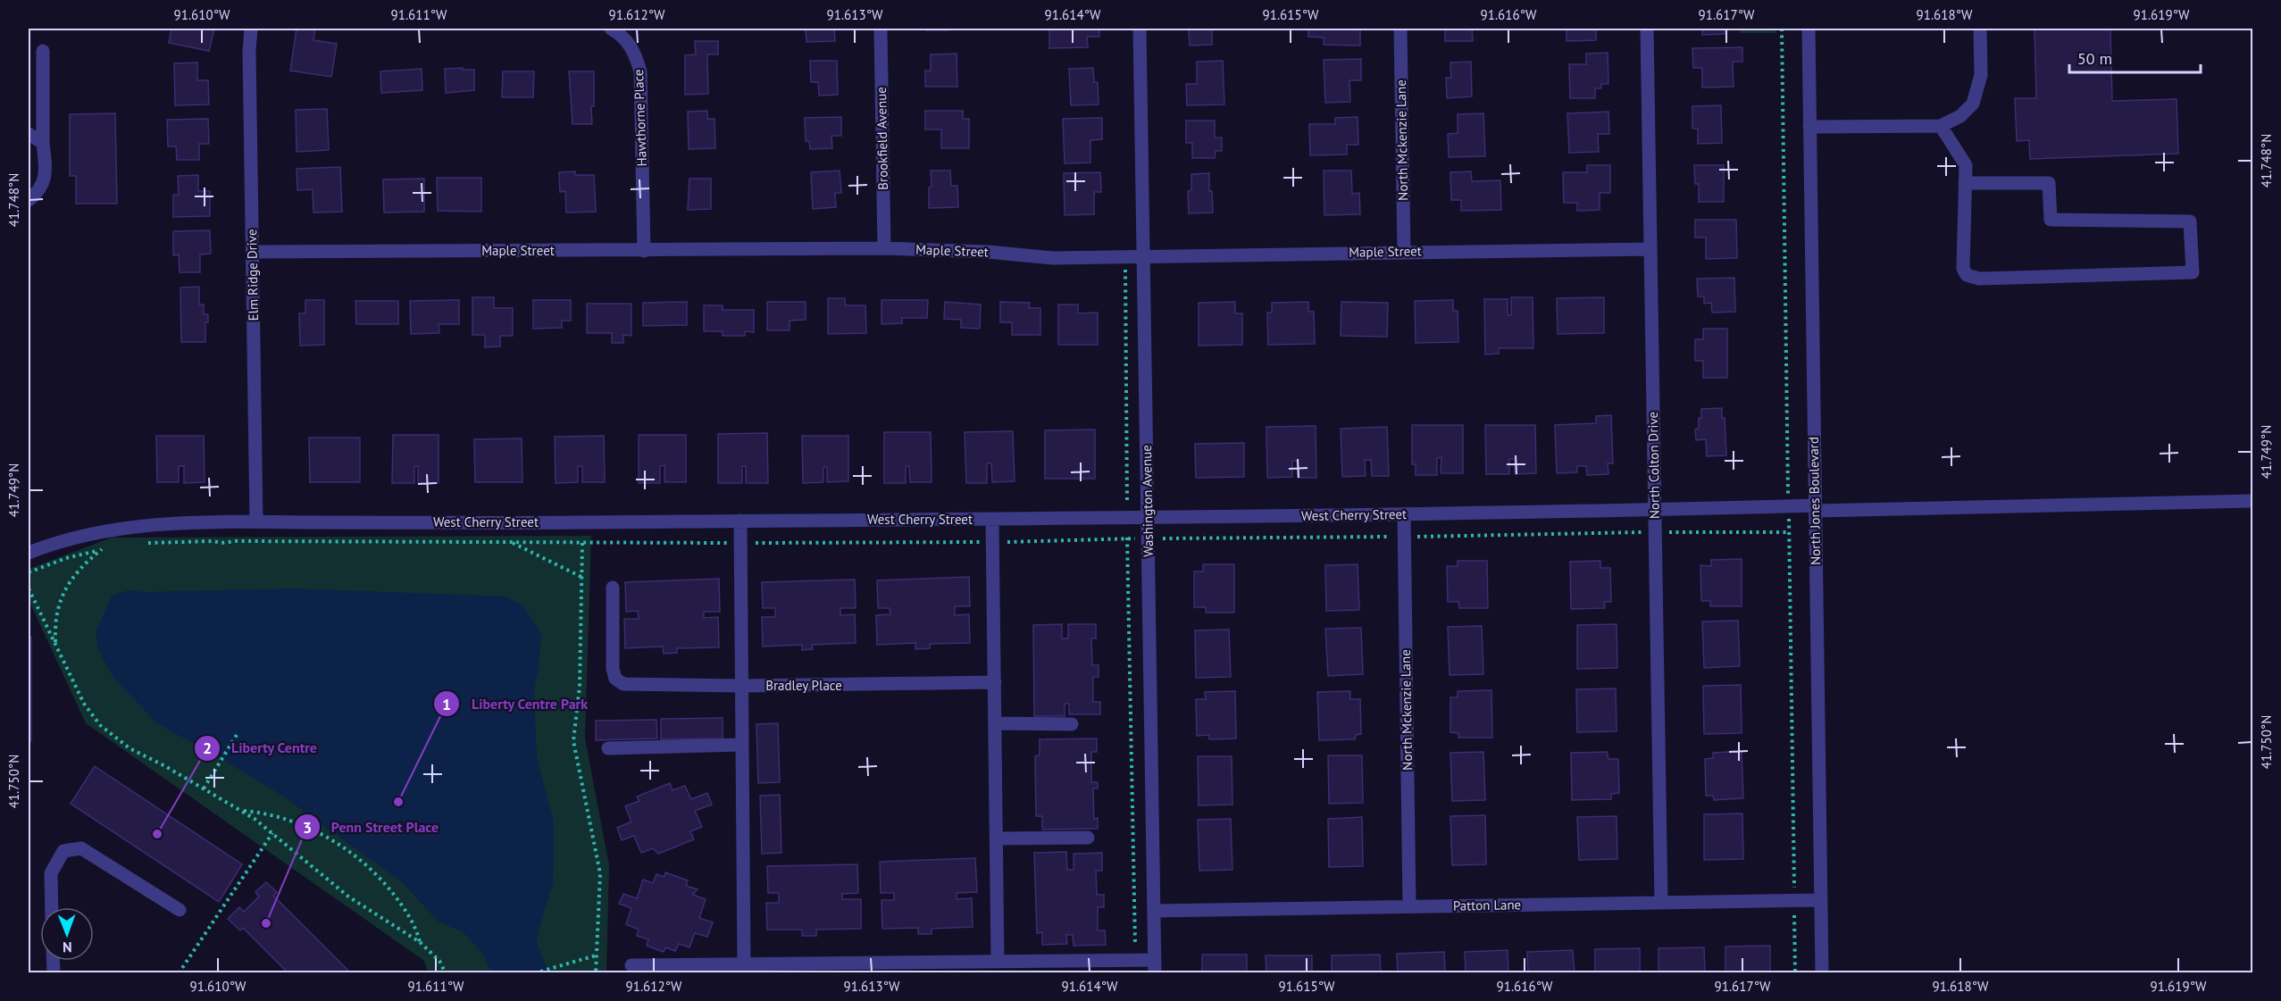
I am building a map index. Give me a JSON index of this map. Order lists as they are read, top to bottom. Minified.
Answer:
{"streets":{"street":["Hawthorne Place","Brookfield Avenue","North Mckenzie Lane","Maple Street","Elm Ridge Drive","North Colton Drive","Washington Avenue","North Jones Boulevard","West Cherry Street","Bradley Place","Patton Lane"]},"crossings":[["Hawthorne Place","Maple Street"],["Brookfield Avenue","Maple Street"],["North Mckenzie Lane","Maple Street"],["North Mckenzie Lane","West Cherry Street"],["North Mckenzie Lane","Patton Lane"],["Maple Street","Elm Ridge Drive"],["Maple Street","North Colton Drive"],["Maple Street","Washington Avenue"],["Elm Ridge Drive","West Cherry Street"],["North Colton Drive","West Cherry Street"],["North Colton Drive","Patton Lane"],["Washington Avenue","West Cherry Street"],["Washington Avenue","Patton Lane"],["North Jones Boulevard","West Cherry Street"],["North Jones Boulevard","Patton Lane"]],"places":["Liberty Centre Park","Liberty Centre","Penn Street Place"],"scale_bar":"50 m","north":"bottom","coordinates":["91.610°W","91.611°W","91.612°W","91.613°W","91.614°W","91.615°W","91.616°W","91.617°W","91.618°W","91.619°W","41.748°N","41.749°N","41.750°N"]}
